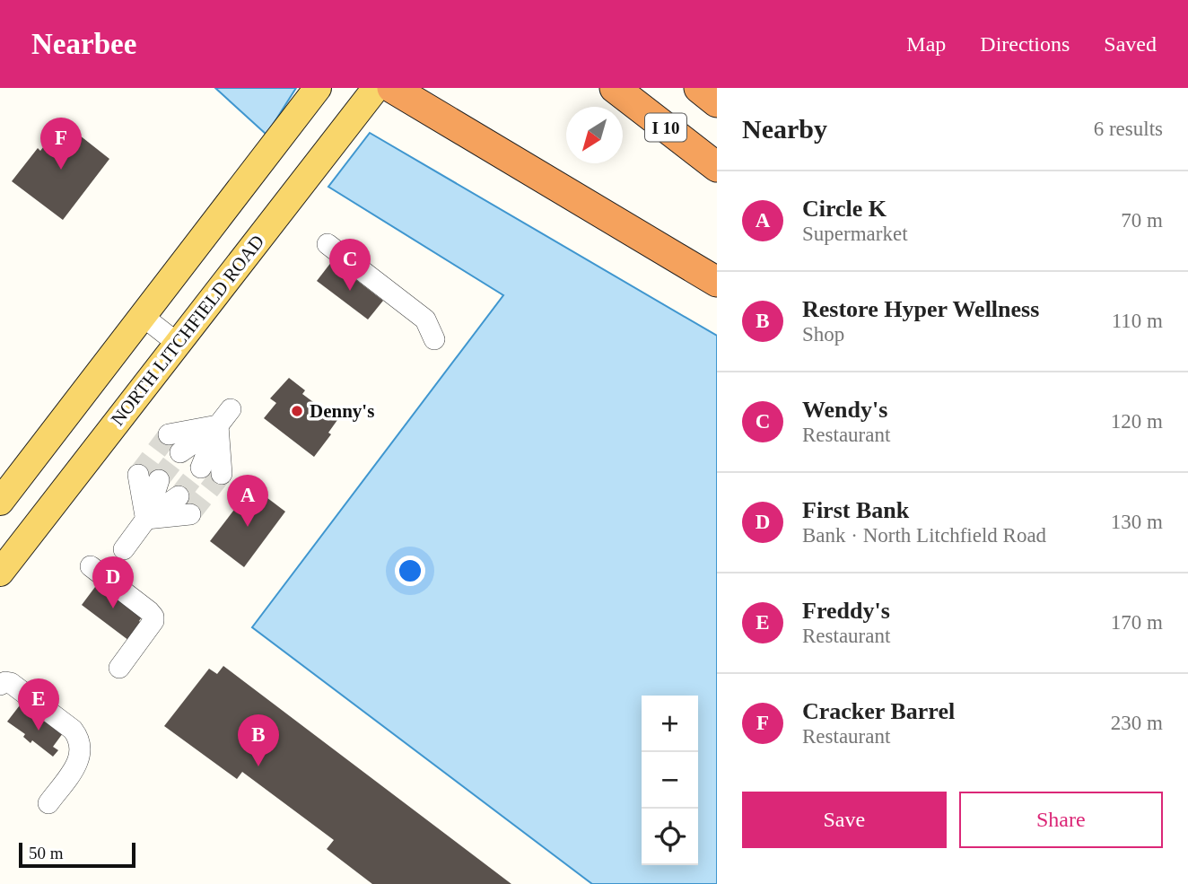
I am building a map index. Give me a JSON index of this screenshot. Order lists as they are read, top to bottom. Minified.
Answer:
{"streets":{"highway":["I 10"],"main road":["NORTH LITCHFIELD ROAD"]},"places":["Denny's"],"scale_bar":"50 m","north":"bottom left","page":{"header":"Nearbee","nav":["Map","Directions","Saved"],"heading":["Nearby","6 results"],"pins":["F","C","A","D","E","B"],"list":[{"mark":"A","name":"Circle K","note":"Supermarket","value":"70 m"},{"mark":"B","name":"Restore Hyper Wellness","note":"Shop","value":"110 m"},{"mark":"C","name":"Wendy's","note":"Restaurant","value":"120 m"},{"mark":"D","name":"First Bank","note":"Bank · North Litchfield Road","value":"130 m"},{"mark":"E","name":"Freddy's","note":"Restaurant","value":"170 m"},{"mark":"F","name":"Cracker Barrel","note":"Restaurant","value":"230 m"}],"map_buttons":["+","−"],"buttons":["Save","Share"],"scale":"50 m"}}
